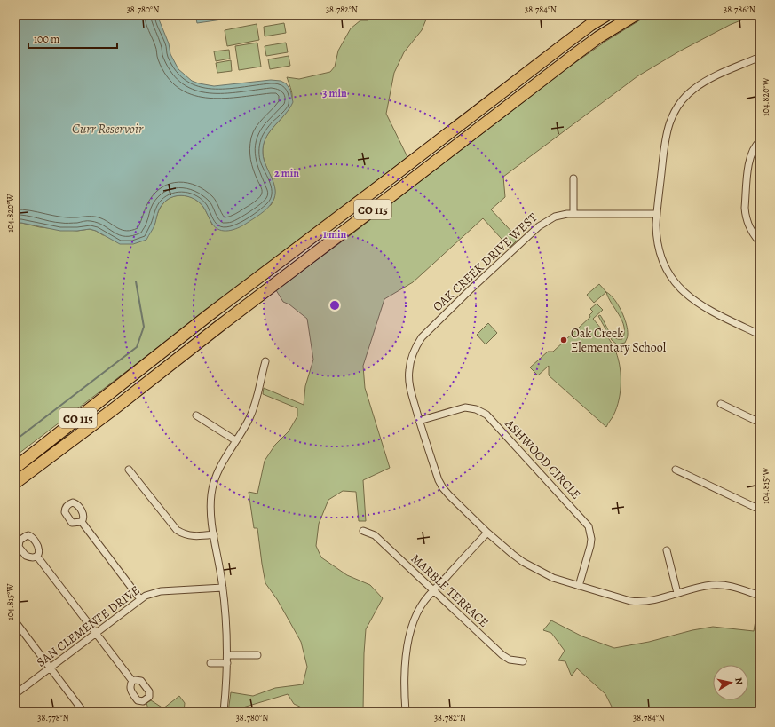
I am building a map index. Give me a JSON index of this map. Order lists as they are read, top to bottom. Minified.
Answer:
{"streets":{"highway":["CO 115"],"street":["OAK CREEK DRIVE WEST","ASHWOOD CIRCLE","MARBLE TERRACE","SAN CLEMENTE DRIVE"]},"crossings":[["OAK CREEK DRIVE WEST","ASHWOOD CIRCLE"]],"water":["Curr Reservoir"],"places":["Oak Creek Elementary School"],"scale_bar":"100 m","north":"right","coordinates":["38.780°N","38.782°N","38.784°N","38.786°N","104.820°W","104.815°W","38.778°N"],"rings":["3 min","2 min","1 min"]}
